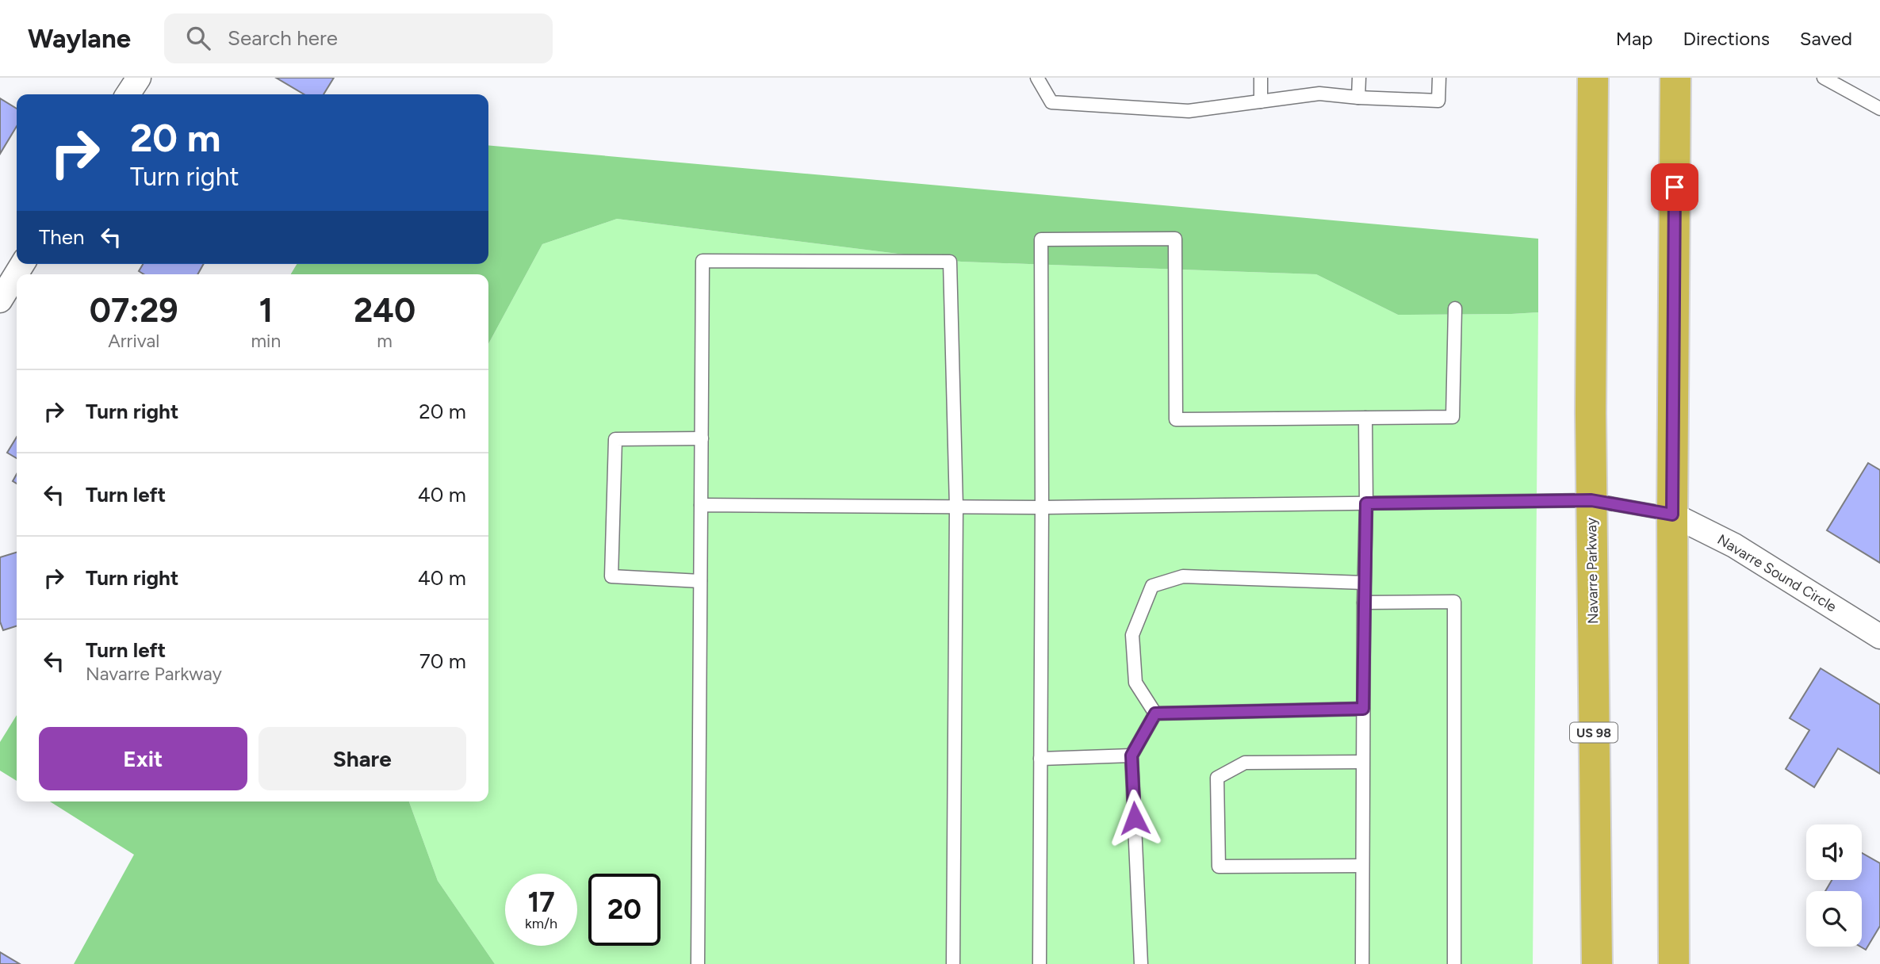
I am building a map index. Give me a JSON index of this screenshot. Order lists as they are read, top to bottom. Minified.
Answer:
{"streets":{"highway":["Navarre Parkway","US 98"],"street":["Navarre Sound Circle"]},"page":{"header":"Waylane","search":"Search here","nav":["Map","Directions","Saved"],"turn":["20 m","Turn right"],"then":"Then","eta":["07:29","Arrival","1","min","240","m"],"list":[{"name":"Turn right","value":"20 m"},{"name":"Turn left","value":"40 m"},{"name":"Turn right","value":"40 m"},{"name":"Turn left","note":"Navarre Parkway","value":"70 m"}],"buttons":["Exit","Share"],"speed":"17 km/h","limit":"20"}}
